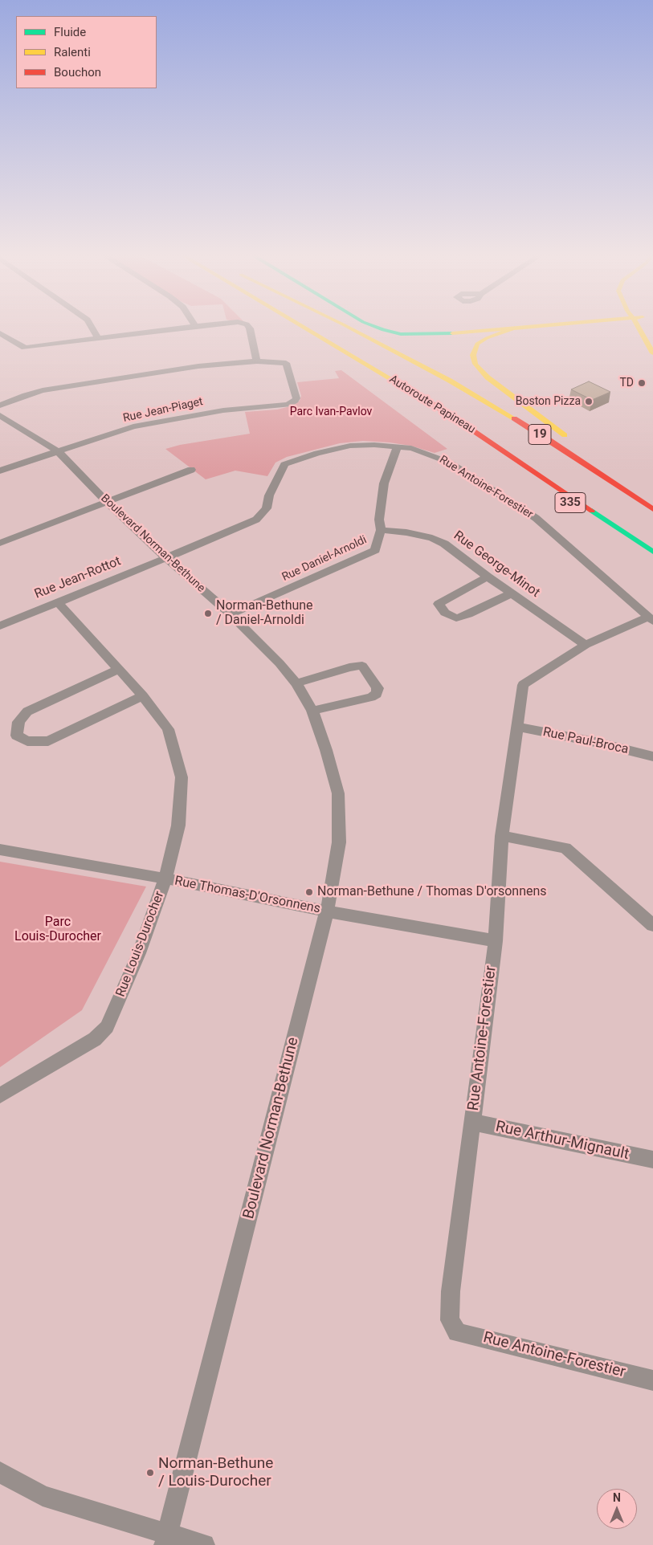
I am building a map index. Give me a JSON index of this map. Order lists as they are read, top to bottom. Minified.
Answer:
{"streets":{"main road":["Autoroute Papineau","19","335"],"street":["Rue Jean-Piaget","Rue Antoine-Forestier","Boulevard Norman-Bethune","Rue Daniel-Arnoldi","Rue George-Minot","Rue Jean-Rottot","Rue Paul-Broca","Rue Thomas-D'Orsonnens","Rue Louis-Durocher","Rue Arthur-Mignault"]},"crossings":[["Autoroute Papineau","335"],["Rue Jean-Piaget","Boulevard Norman-Bethune"],["Rue Antoine-Forestier","Boulevard Norman-Bethune"],["Rue Antoine-Forestier","Rue Daniel-Arnoldi"],["Rue Antoine-Forestier","Rue George-Minot"],["Rue Antoine-Forestier","Rue Jean-Rottot"],["Rue Antoine-Forestier","Rue Paul-Broca"],["Rue Antoine-Forestier","Rue Thomas-D'Orsonnens"],["Rue Antoine-Forestier","Rue Arthur-Mignault"],["Boulevard Norman-Bethune","Rue Daniel-Arnoldi"],["Boulevard Norman-Bethune","Rue Jean-Rottot"],["Boulevard Norman-Bethune","Rue Thomas-D'Orsonnens"],["Rue Daniel-Arnoldi","Rue George-Minot"],["Rue Jean-Rottot","Rue Louis-Durocher"],["Rue Thomas-D'Orsonnens","Rue Louis-Durocher"]],"parks":["Parc Ivan-Pavlov","Parc Louis-Durocher"],"places":["TD","Boston Pizza","Norman-Bethune / Daniel-Arnoldi","Norman-Bethune / Thomas D'orsonnens","Norman-Bethune / Louis-Durocher"],"legend":["Fluide","Ralenti","Bouchon"],"north":"top"}
